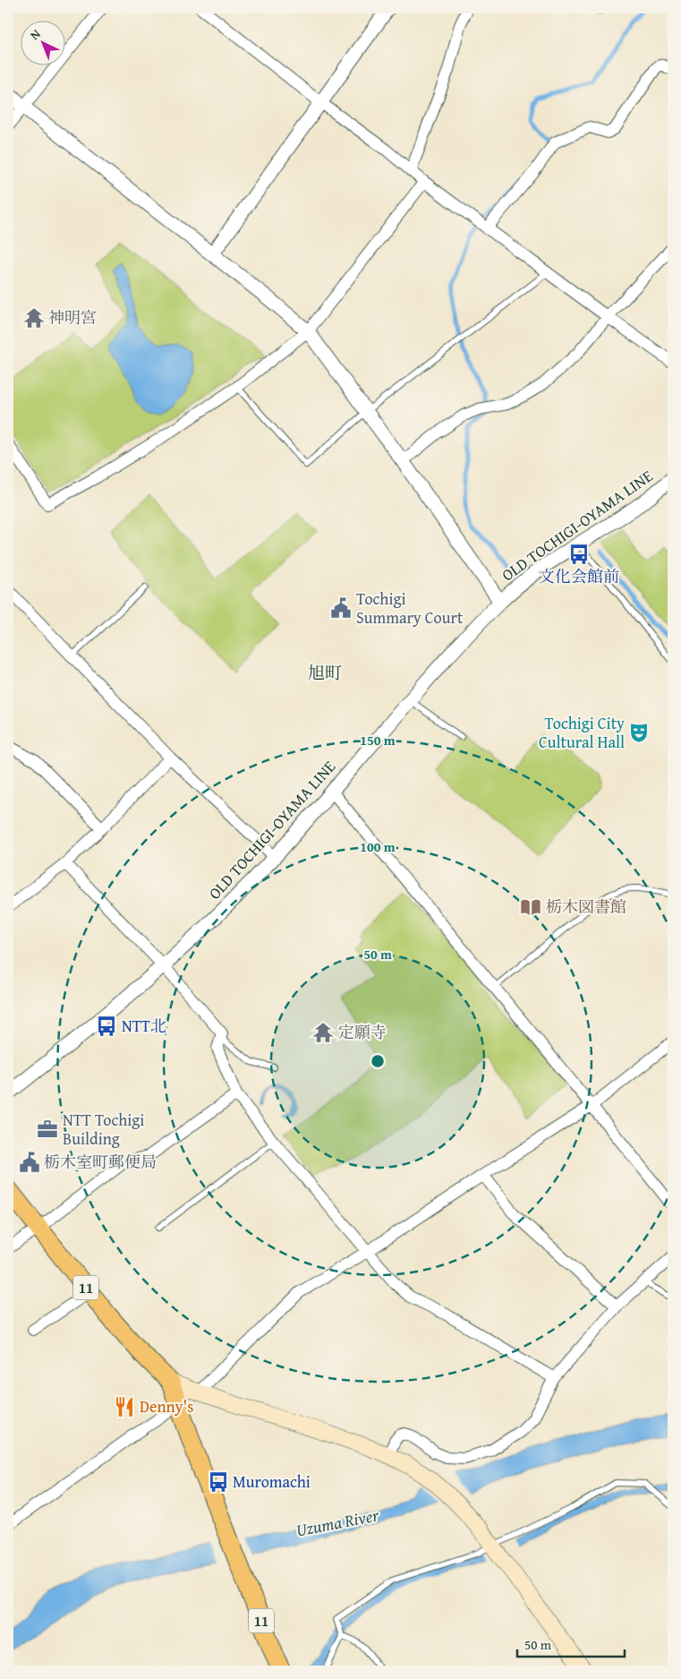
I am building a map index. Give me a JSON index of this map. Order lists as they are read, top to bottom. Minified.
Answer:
{"streets":{"main road":["11"],"street":["OLD TOCHIGI-OYAMA LINE"]},"districts":["旭町"],"water":["Uzuma River"],"places":{"temple":["神明宮","定願寺"],"bus stop":["文化会館前","NTT北","Muromachi"],"public building":["Tochigi Summary Court","栃木室町郵便局"],"theatre":["Tochigi City Cultural Hall"],"library":["栃木図書館"],"office":["NTT Tochigi Building"],"restaurant":["Denny's"]},"scale_bar":"50 m","north":"top left","rings":["150 m","100 m","50 m"]}
